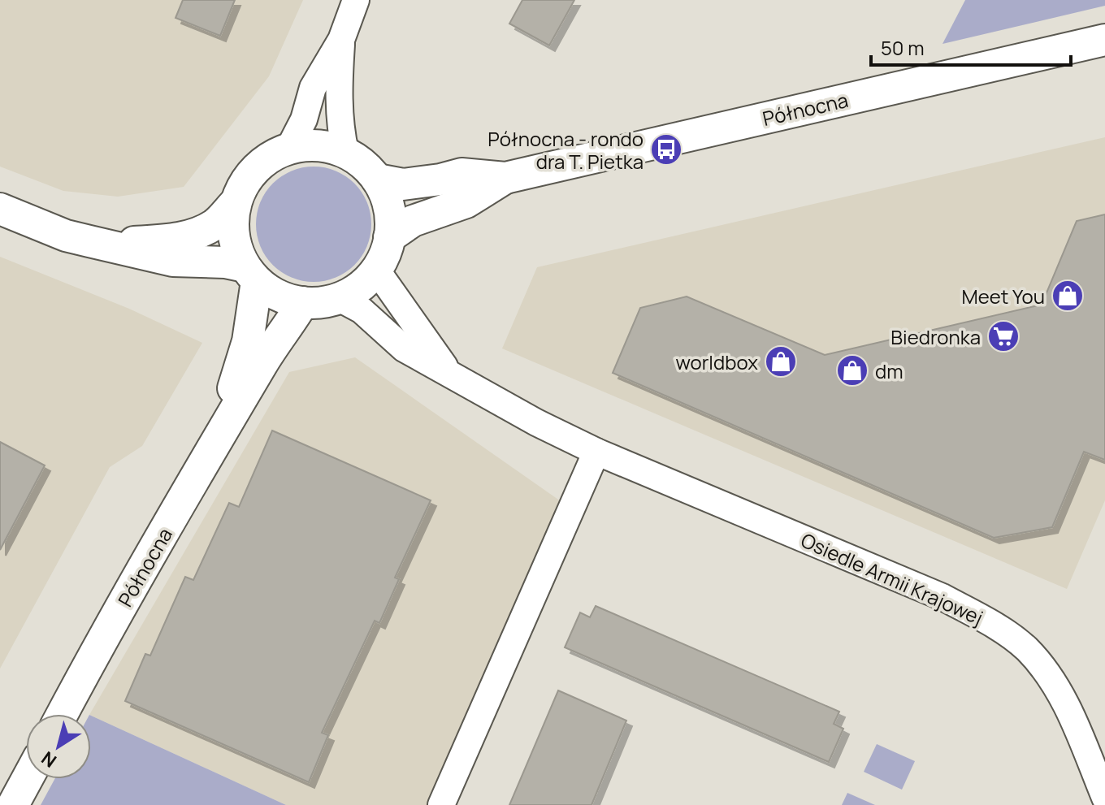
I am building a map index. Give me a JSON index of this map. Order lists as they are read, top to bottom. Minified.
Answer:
{"streets":{"street":["Północna","Osiedle Armii Krajowej"]},"places":{"bus stop":["Północna - rondo dra T. Pietka"],"shop":["Meet You","worldbox","dm"],"supermarket":["Biedronka"]},"scale_bar":"50 m","north":"bottom left"}
